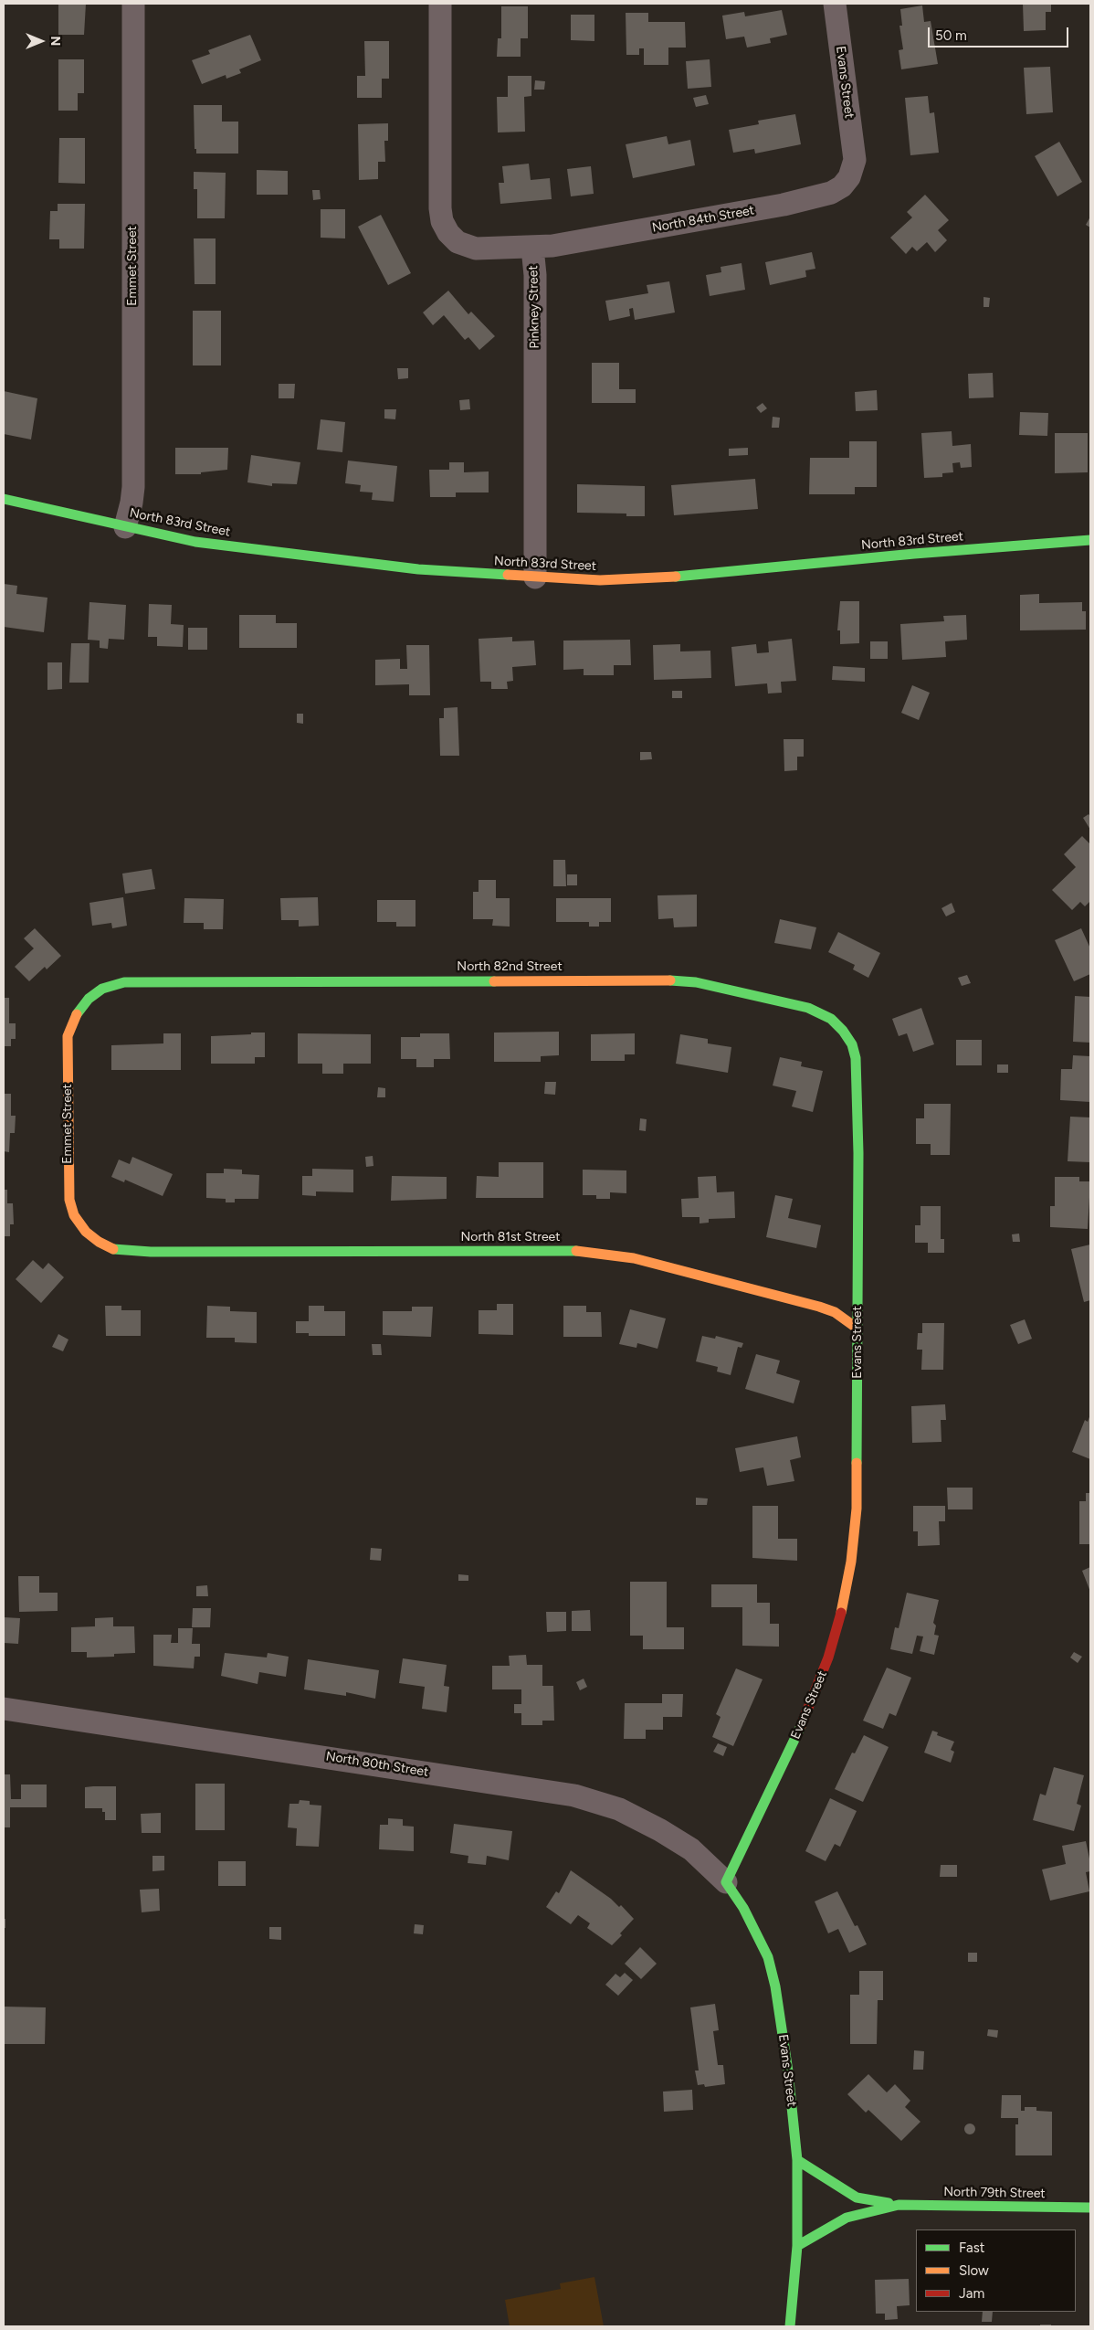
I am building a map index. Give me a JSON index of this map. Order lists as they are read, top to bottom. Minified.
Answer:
{"streets":{"street":["Evans Street","North 84th Street","Emmet Street","Pinkney Street","North 83rd Street","North 82nd Street","North 81st Street","North 80th Street","North 79th Street"]},"crossings":[["Evans Street","North 84th Street"],["Evans Street","North 82nd Street"],["Evans Street","North 81st Street"],["Evans Street","North 80th Street"],["Evans Street","North 79th Street"],["North 84th Street","Pinkney Street"],["Emmet Street","North 83rd Street"],["Emmet Street","North 82nd Street"],["Emmet Street","North 81st Street"],["Pinkney Street","North 83rd Street"]],"legend":["Fast","Slow","Jam"],"scale_bar":"50 m","north":"right"}
